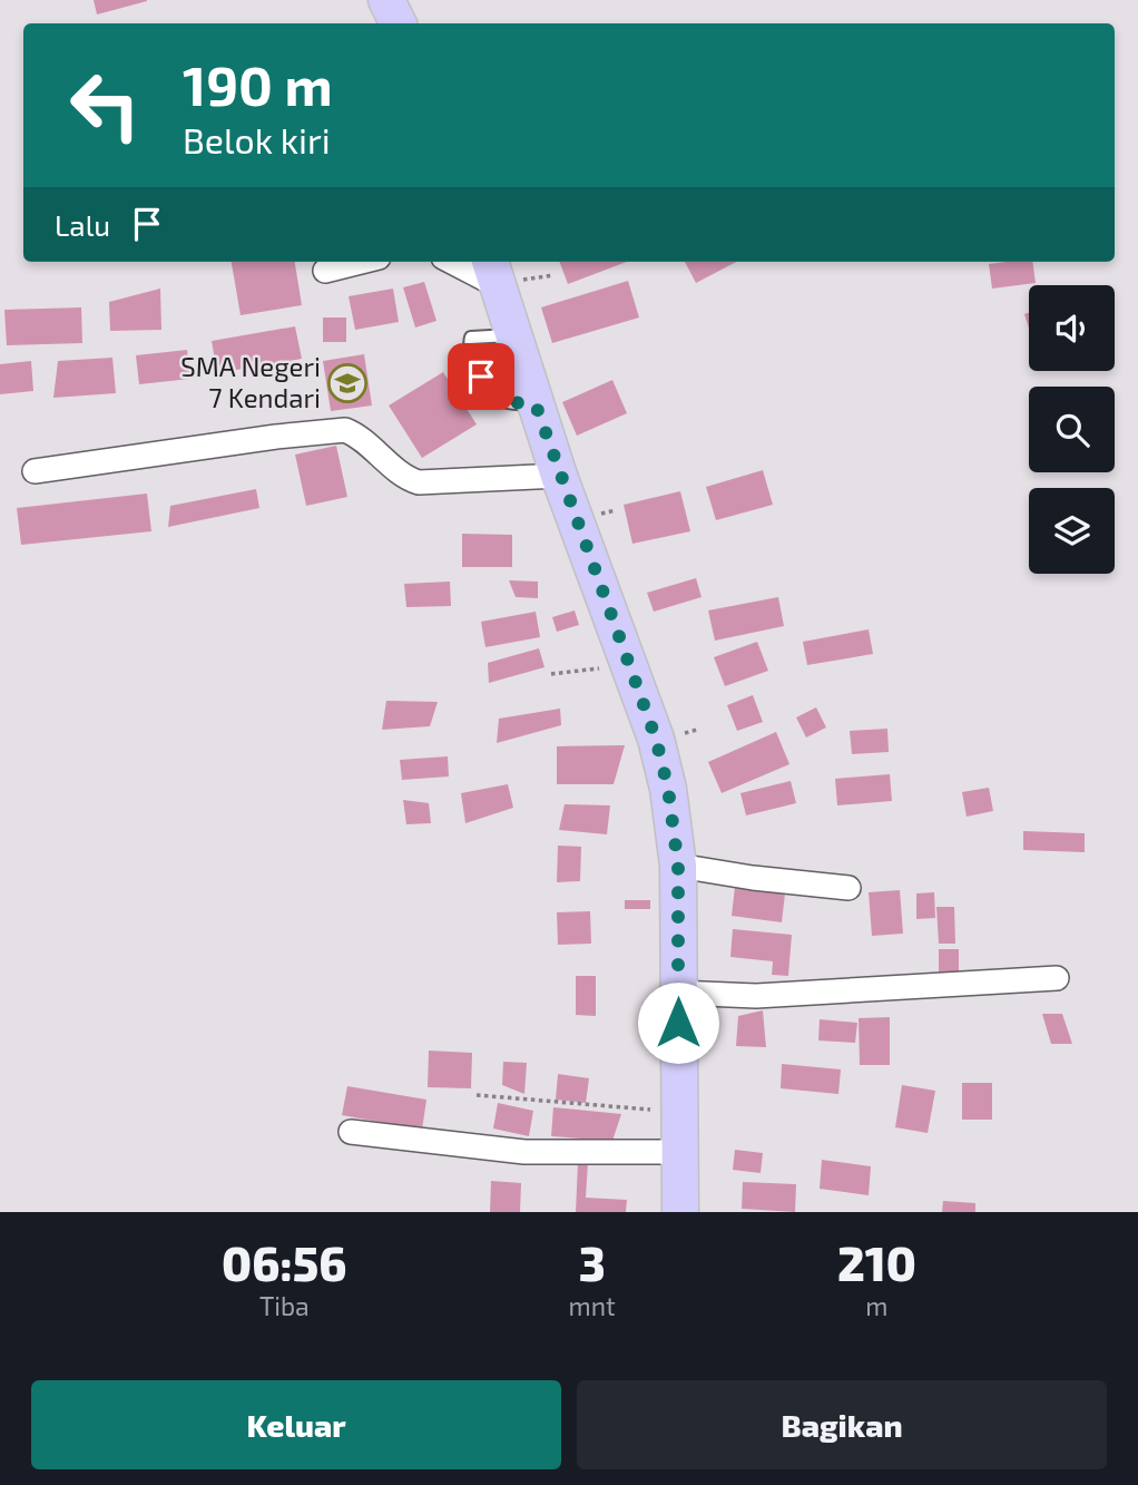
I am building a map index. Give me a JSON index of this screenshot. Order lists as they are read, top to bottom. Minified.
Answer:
{"places":{"school or university":["SMA Negeri 7 Kendari"]},"page":{"turn":["190 m","Belok kiri"],"then":"Lalu","eta":["06:56","Tiba","3","mnt","210","m"],"buttons":["Keluar","Bagikan"]}}
